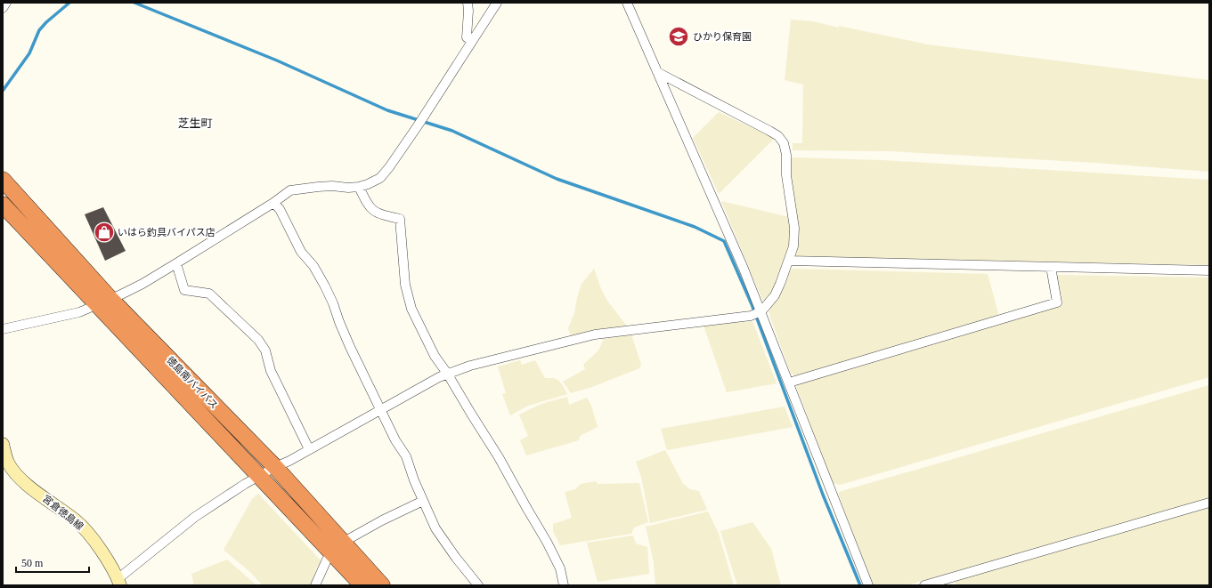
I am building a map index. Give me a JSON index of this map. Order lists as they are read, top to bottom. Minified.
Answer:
{"streets":{"highway":["徳島南バイパス"],"main road":["宮倉徳島線"]},"districts":["芝生町"],"places":{"school or university":["ひかり保育園"],"shop":["いはら釣具バイパス店"]},"scale_bar":"50 m"}
